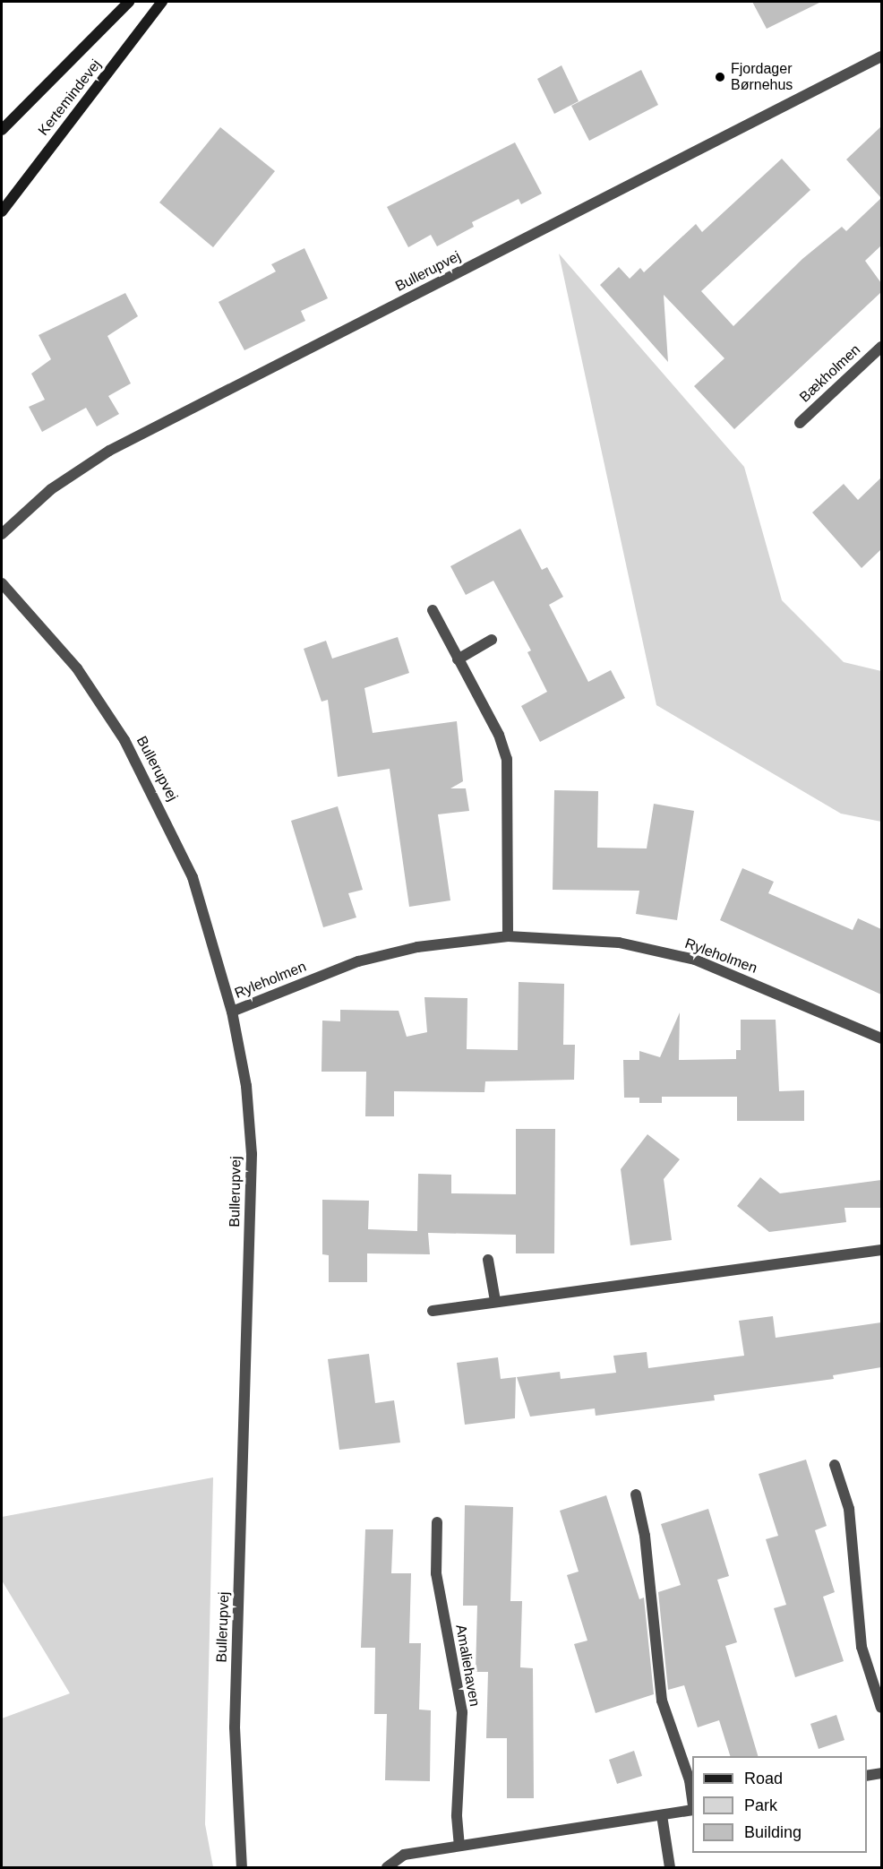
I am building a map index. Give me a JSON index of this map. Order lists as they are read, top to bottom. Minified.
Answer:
{"streets":{"main road":["Kertemindevej"],"street":["Bullerupvej","Bækholmen","Ryleholmen","Amaliehaven"]},"crossings":[["Bullerupvej","Ryleholmen"]],"places":["Fjordager Børnehus"],"legend":["Road","Park","Building"]}
